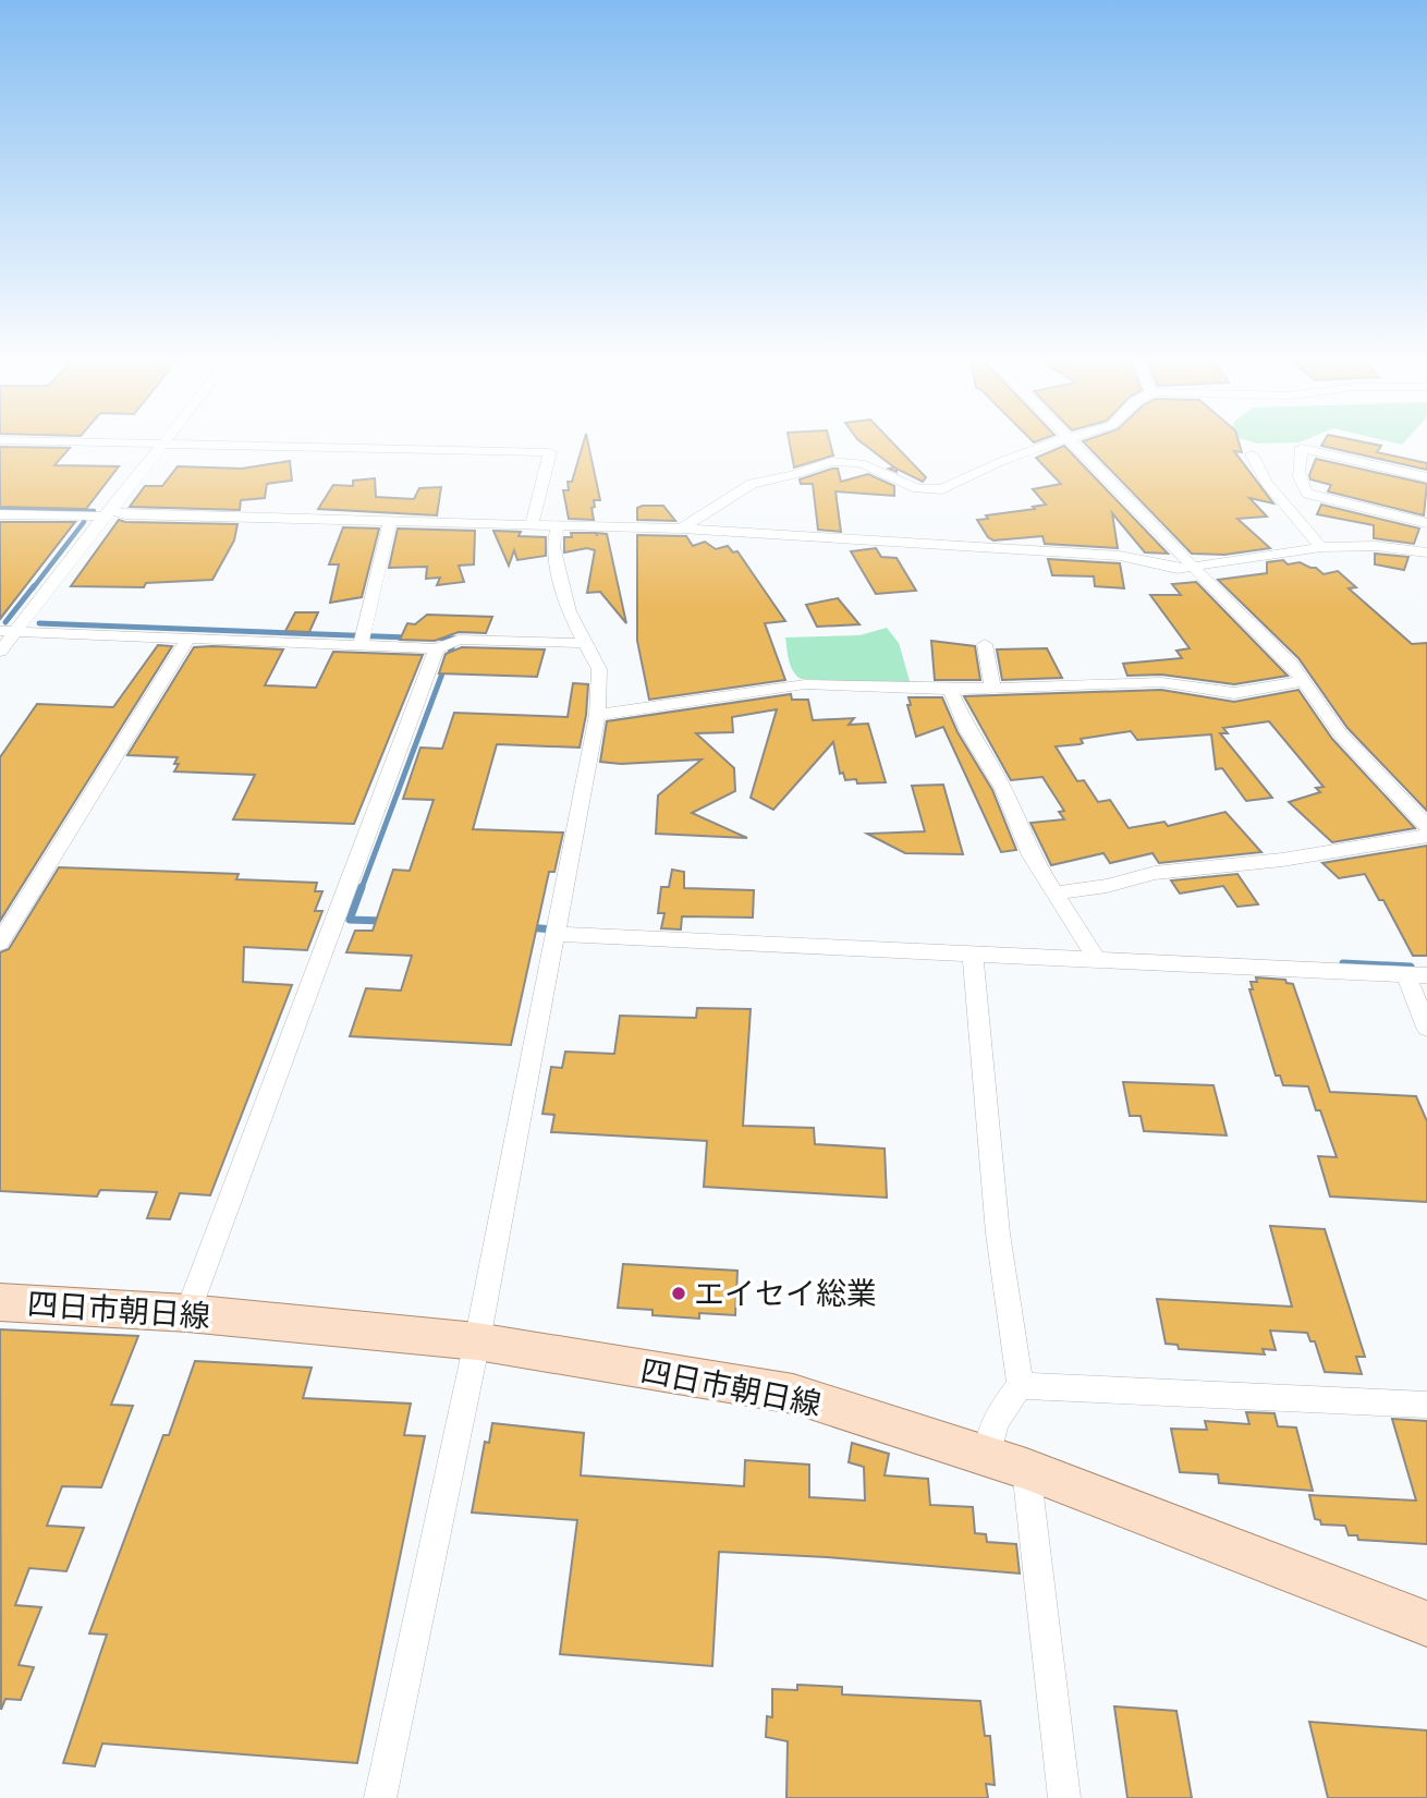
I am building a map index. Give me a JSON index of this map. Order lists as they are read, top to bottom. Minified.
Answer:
{"streets":{"main road":["四日市朝日線"]},"places":["エイセイ総業"]}
